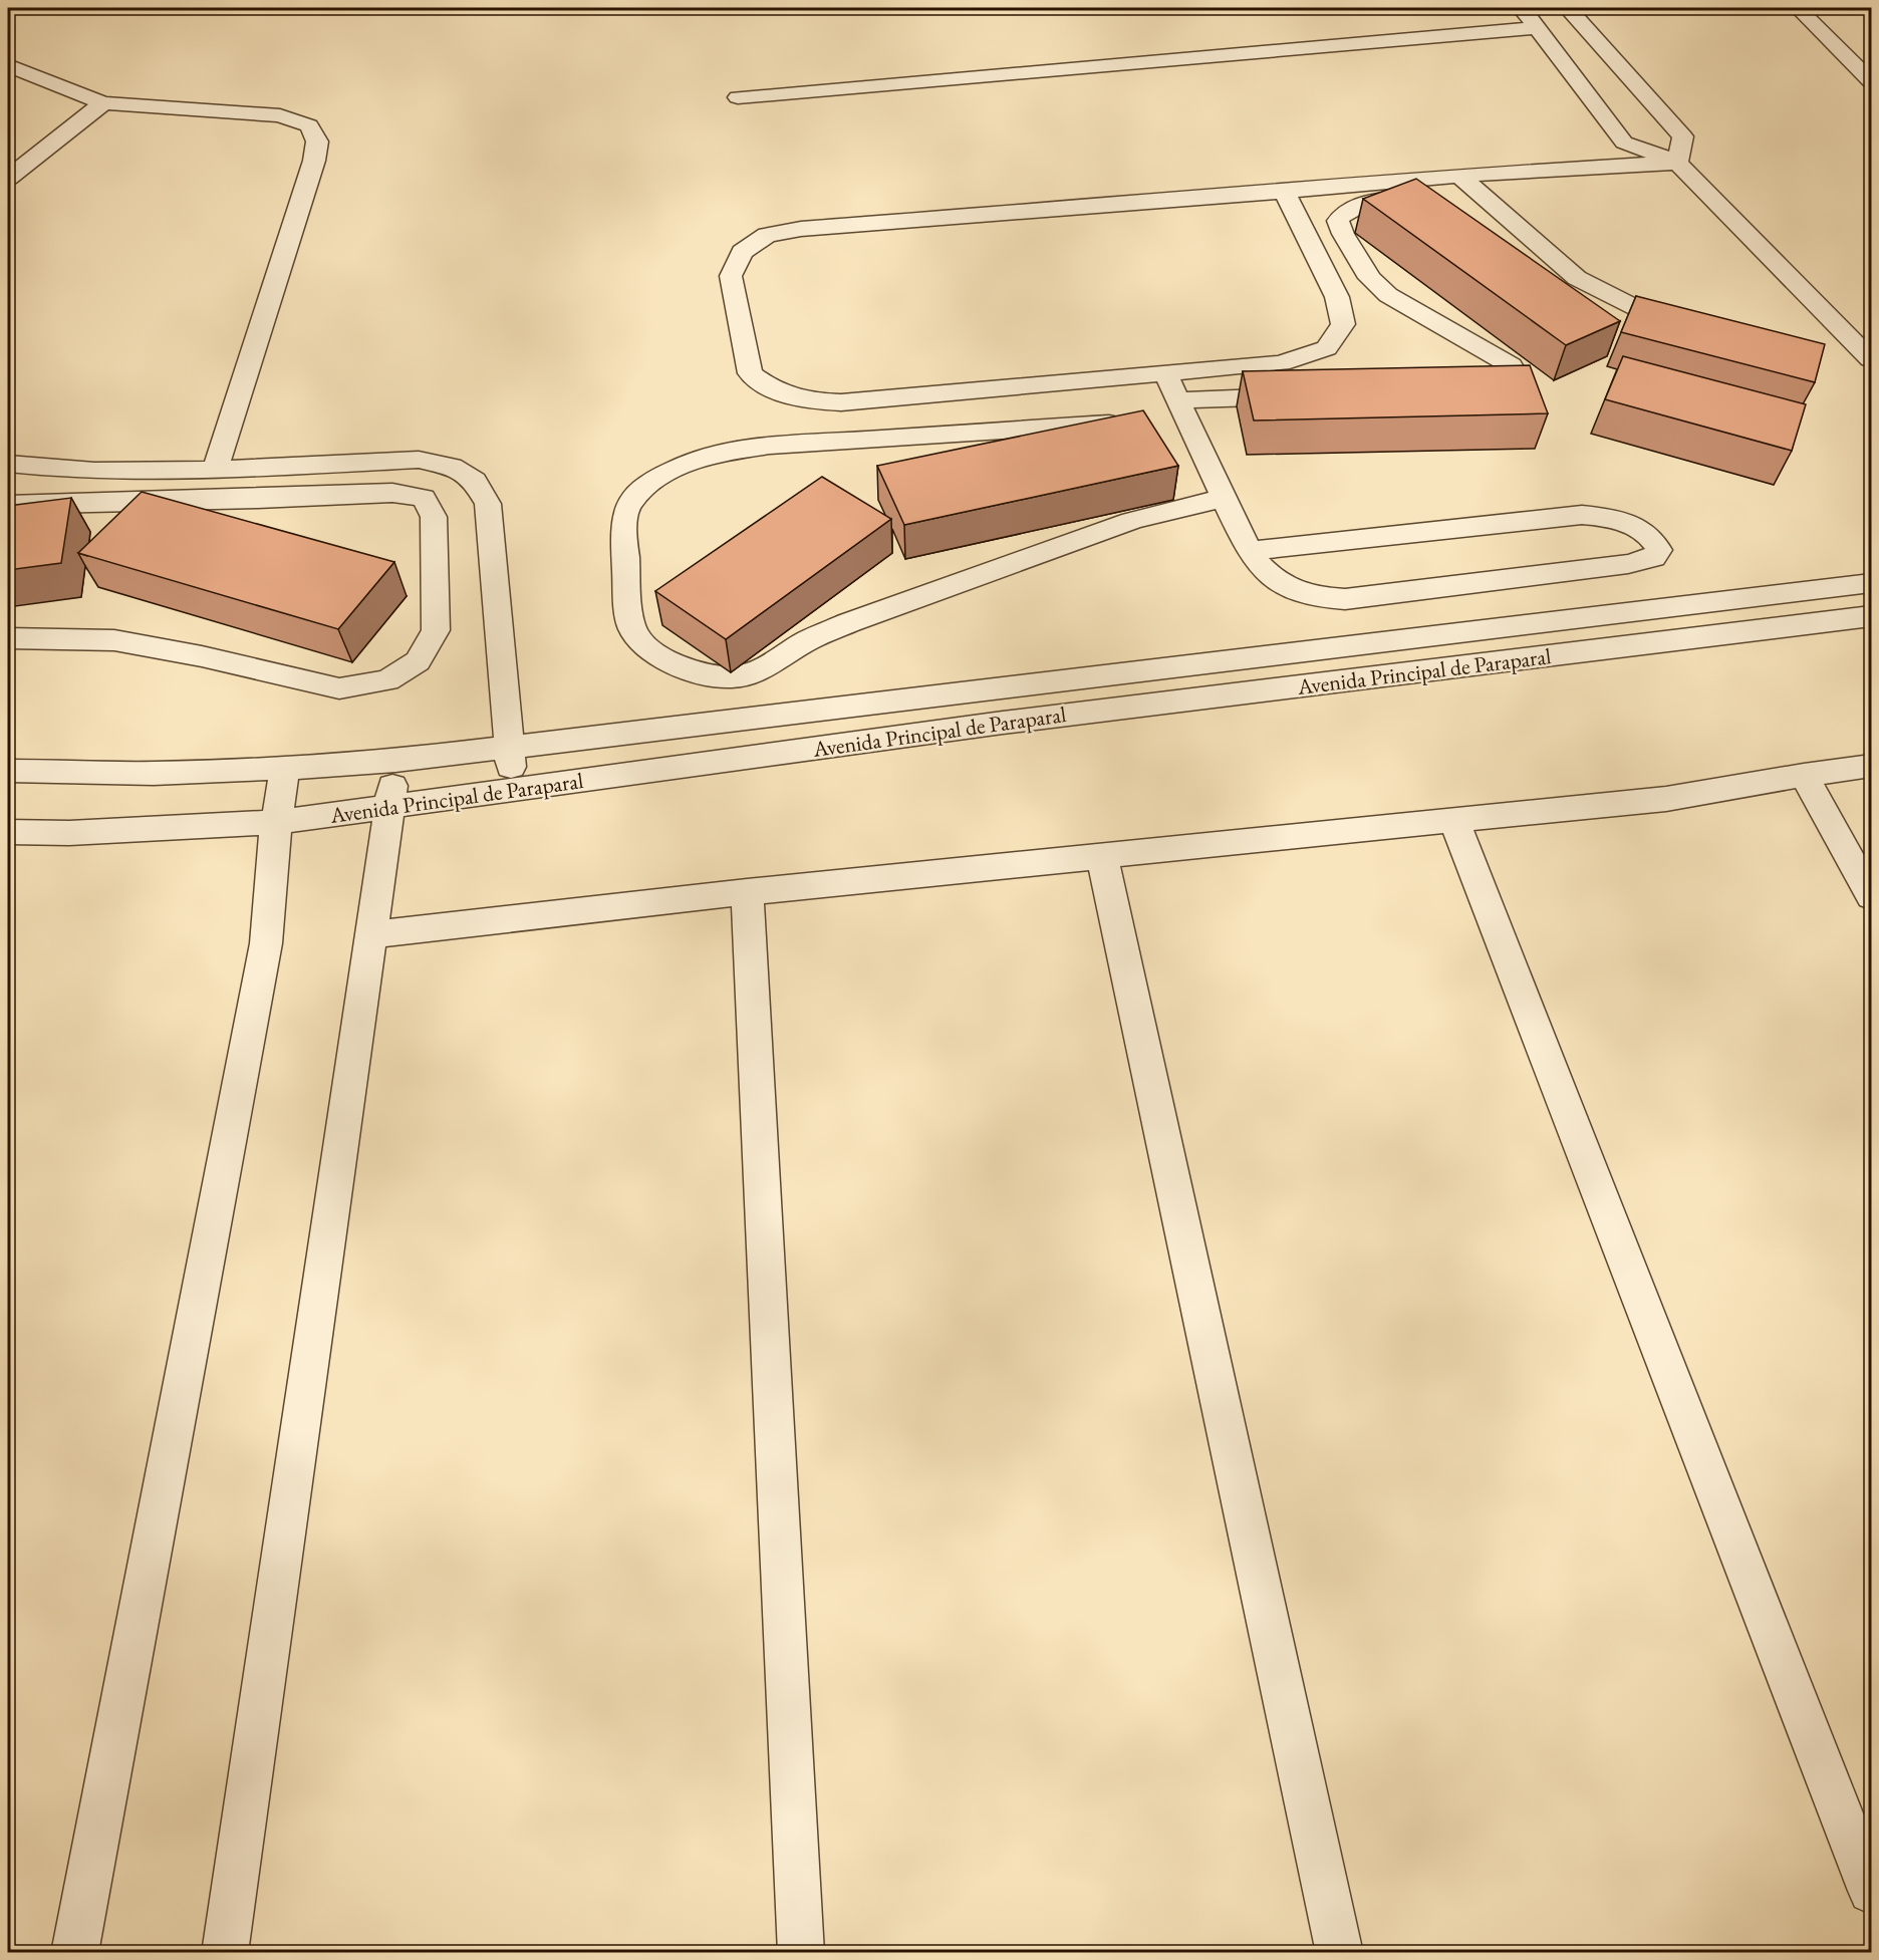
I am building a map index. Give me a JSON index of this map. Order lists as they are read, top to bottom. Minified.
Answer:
{"streets":{"street":["Avenida Principal de Paraparal"]}}
